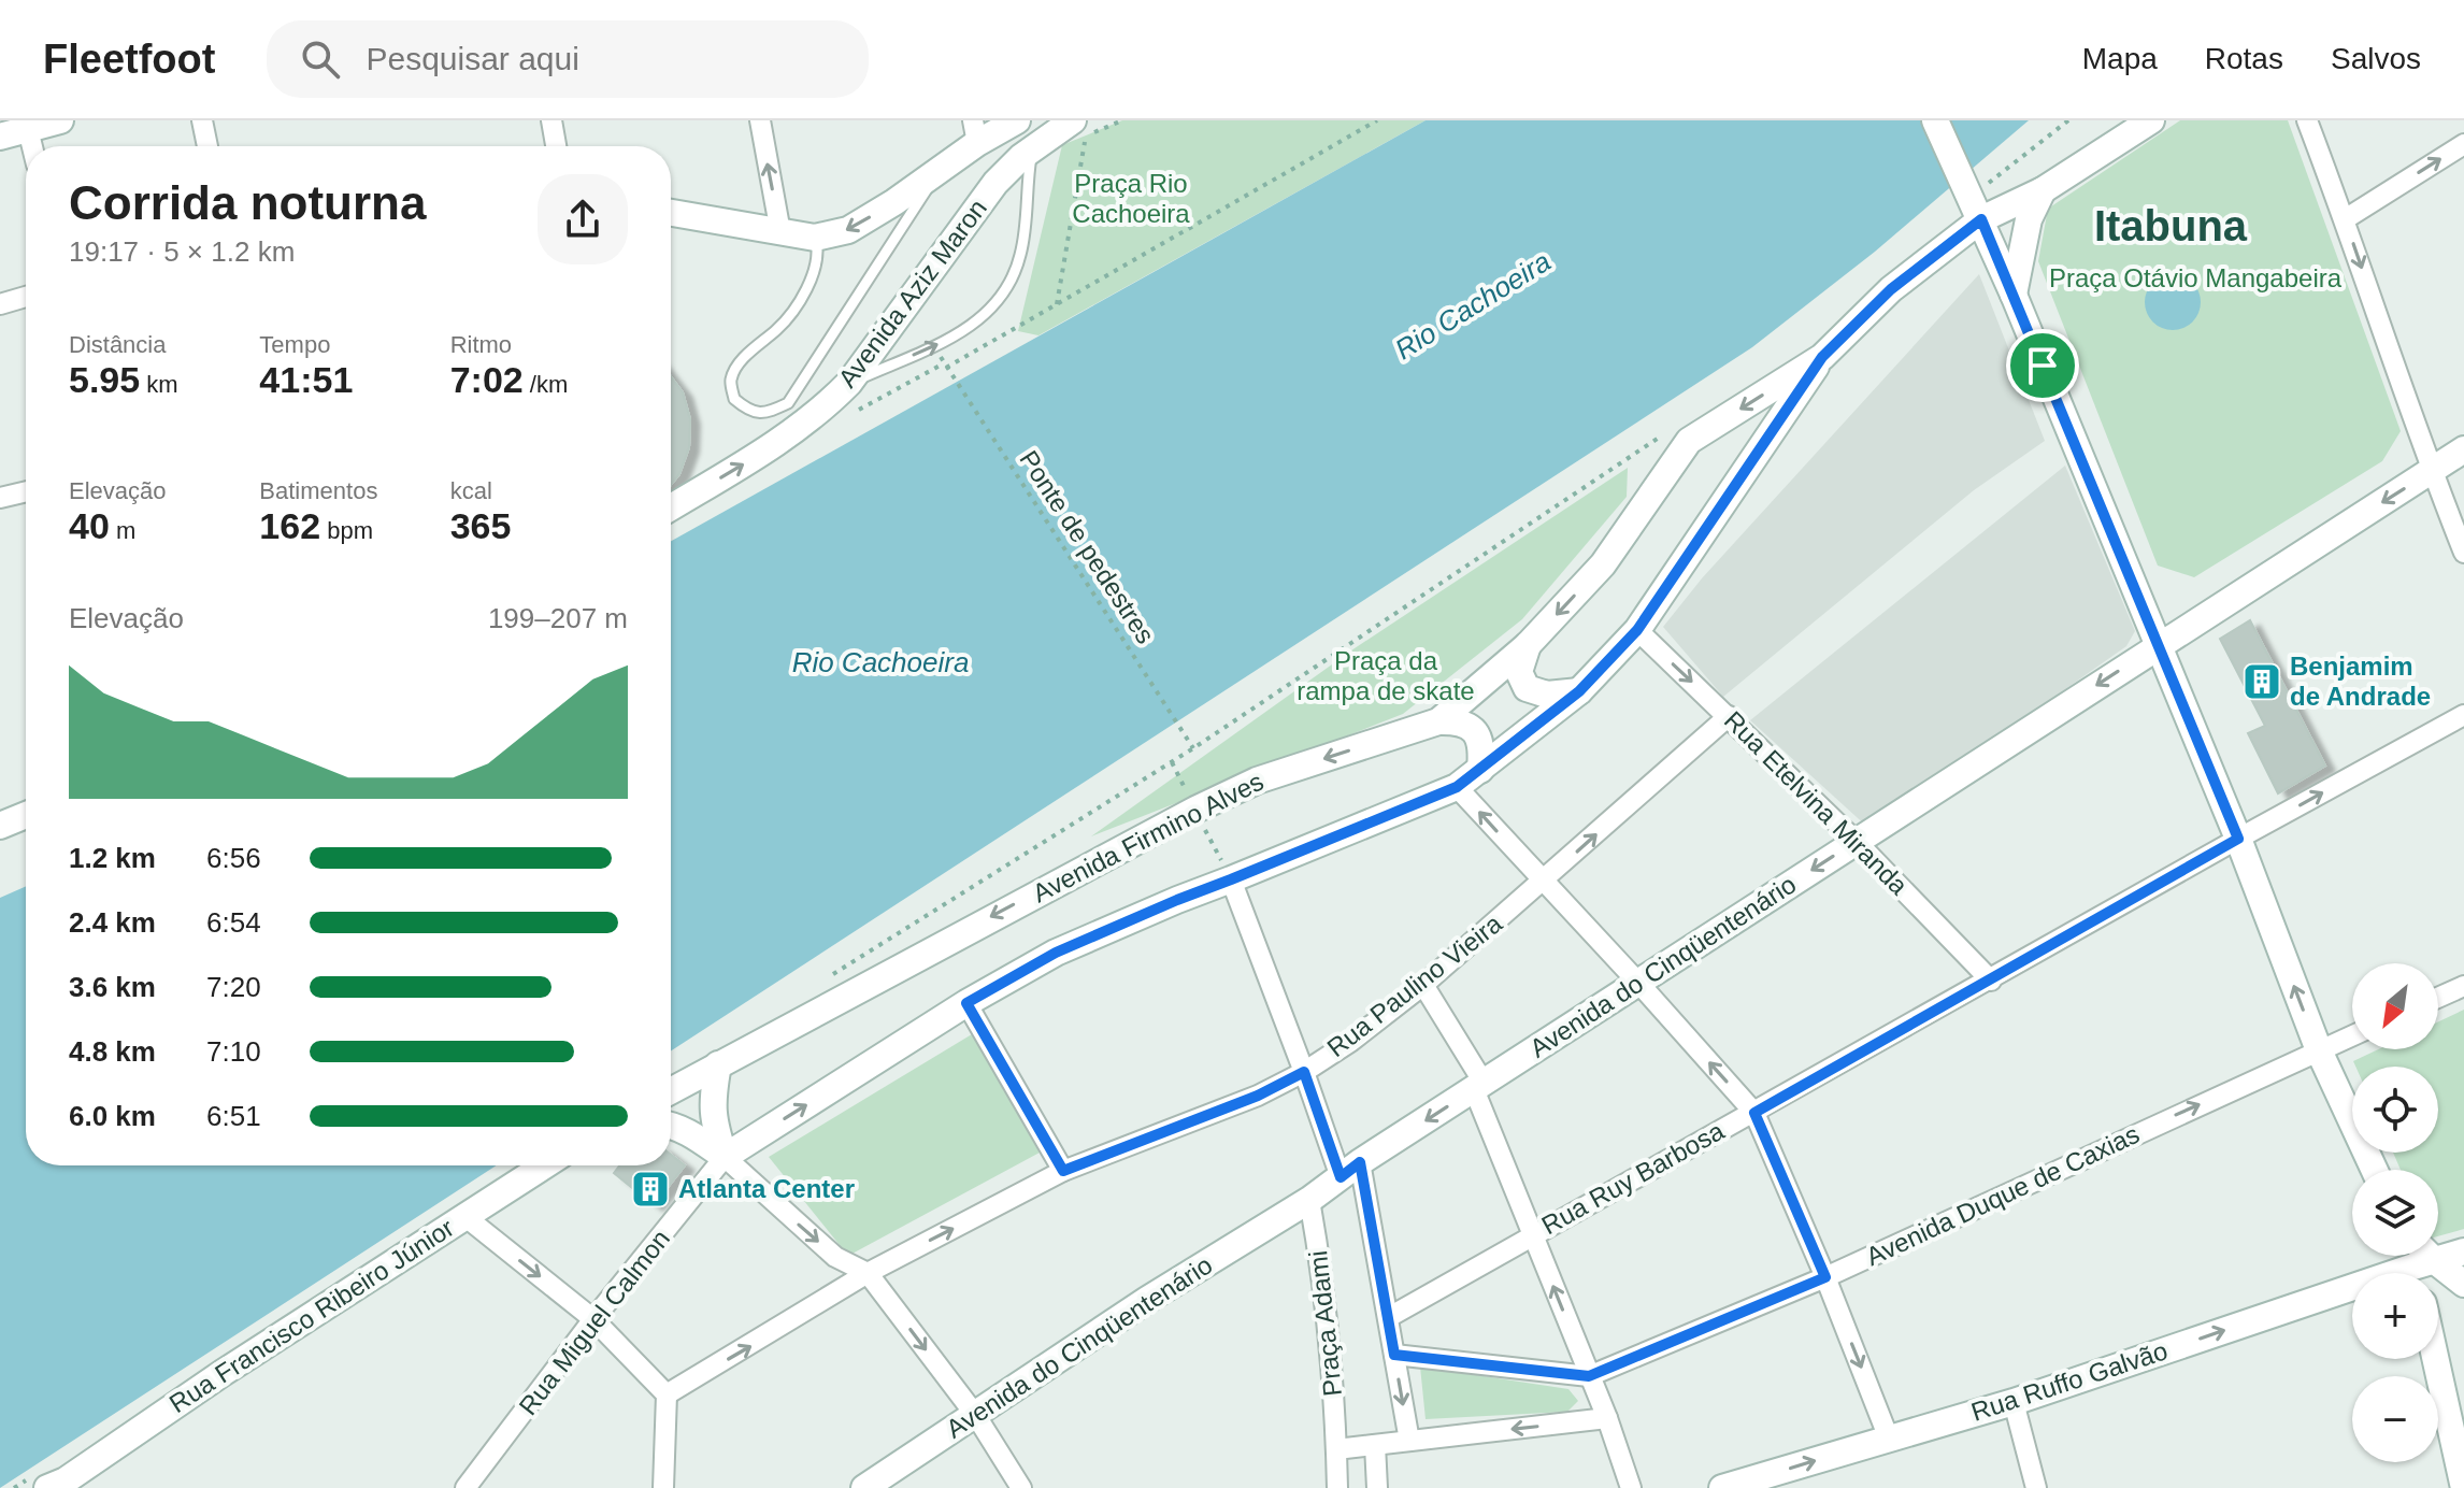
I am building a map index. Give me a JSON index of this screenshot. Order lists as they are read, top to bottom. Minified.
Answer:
{"streets":{"main road":["Avenida Aziz Maron","Avenida Firmino Alves","Avenida do Cinqüentenário","Rua Francisco Ribeiro Júnior","Rua Ruffo Galvão"],"street":["Rua Etelvina Miranda","Rua Paulino Vieira","Rua Ruy Barbosa","Avenida Duque de Caxias","Rua Miguel Calmon","Praça Adami"],"path":["Ponte de pedestres"]},"crossings":[["Rua Etelvina Miranda","Avenida Firmino Alves"],["Rua Etelvina Miranda","Avenida do Cinqüentenário"],["Rua Etelvina Miranda","Rua Paulino Vieira"],["Rua Etelvina Miranda","Rua Ruy Barbosa"],["Avenida Firmino Alves","Rua Miguel Calmon"],["Avenida do Cinqüentenário","Praça Adami"]],"one_way":["Avenida do Cinqüentenário","Rua Paulino Vieira","Avenida Duque de Caxias","Rua Ruffo Galvão"],"districts":["Itabuna"],"water":["Rio Cachoeira"],"parks":["Praça Rio Cachoeira","Praça Otávio Mangabeira","Praça da rampa de skate"],"places":{"building":["Benjamim de Andrade","Atlanta Center"]},"north":"bottom left","page":{"header":"Fleetfoot","search":"Pesquisar aqui","nav":["Mapa","Rotas","Salvos"],"heading":["Corrida noturna","19:17 · 5 × 1.2 km"],"stats":[["Distância","5.95 km"],["Tempo","41:51"],["Ritmo","7:02 /km"],["Elevação","40 m"],["Batimentos","162 bpm"],["kcal","365"]],"chart":["Elevação","199–207 m"],"list":[{"name":"1.2 km","note":"6:56"},{"name":"2.4 km","note":"6:54"},{"name":"3.6 km","note":"7:20"},{"name":"4.8 km","note":"7:10"},{"name":"6.0 km","note":"6:51"}],"map_buttons":["+","−"]}}
